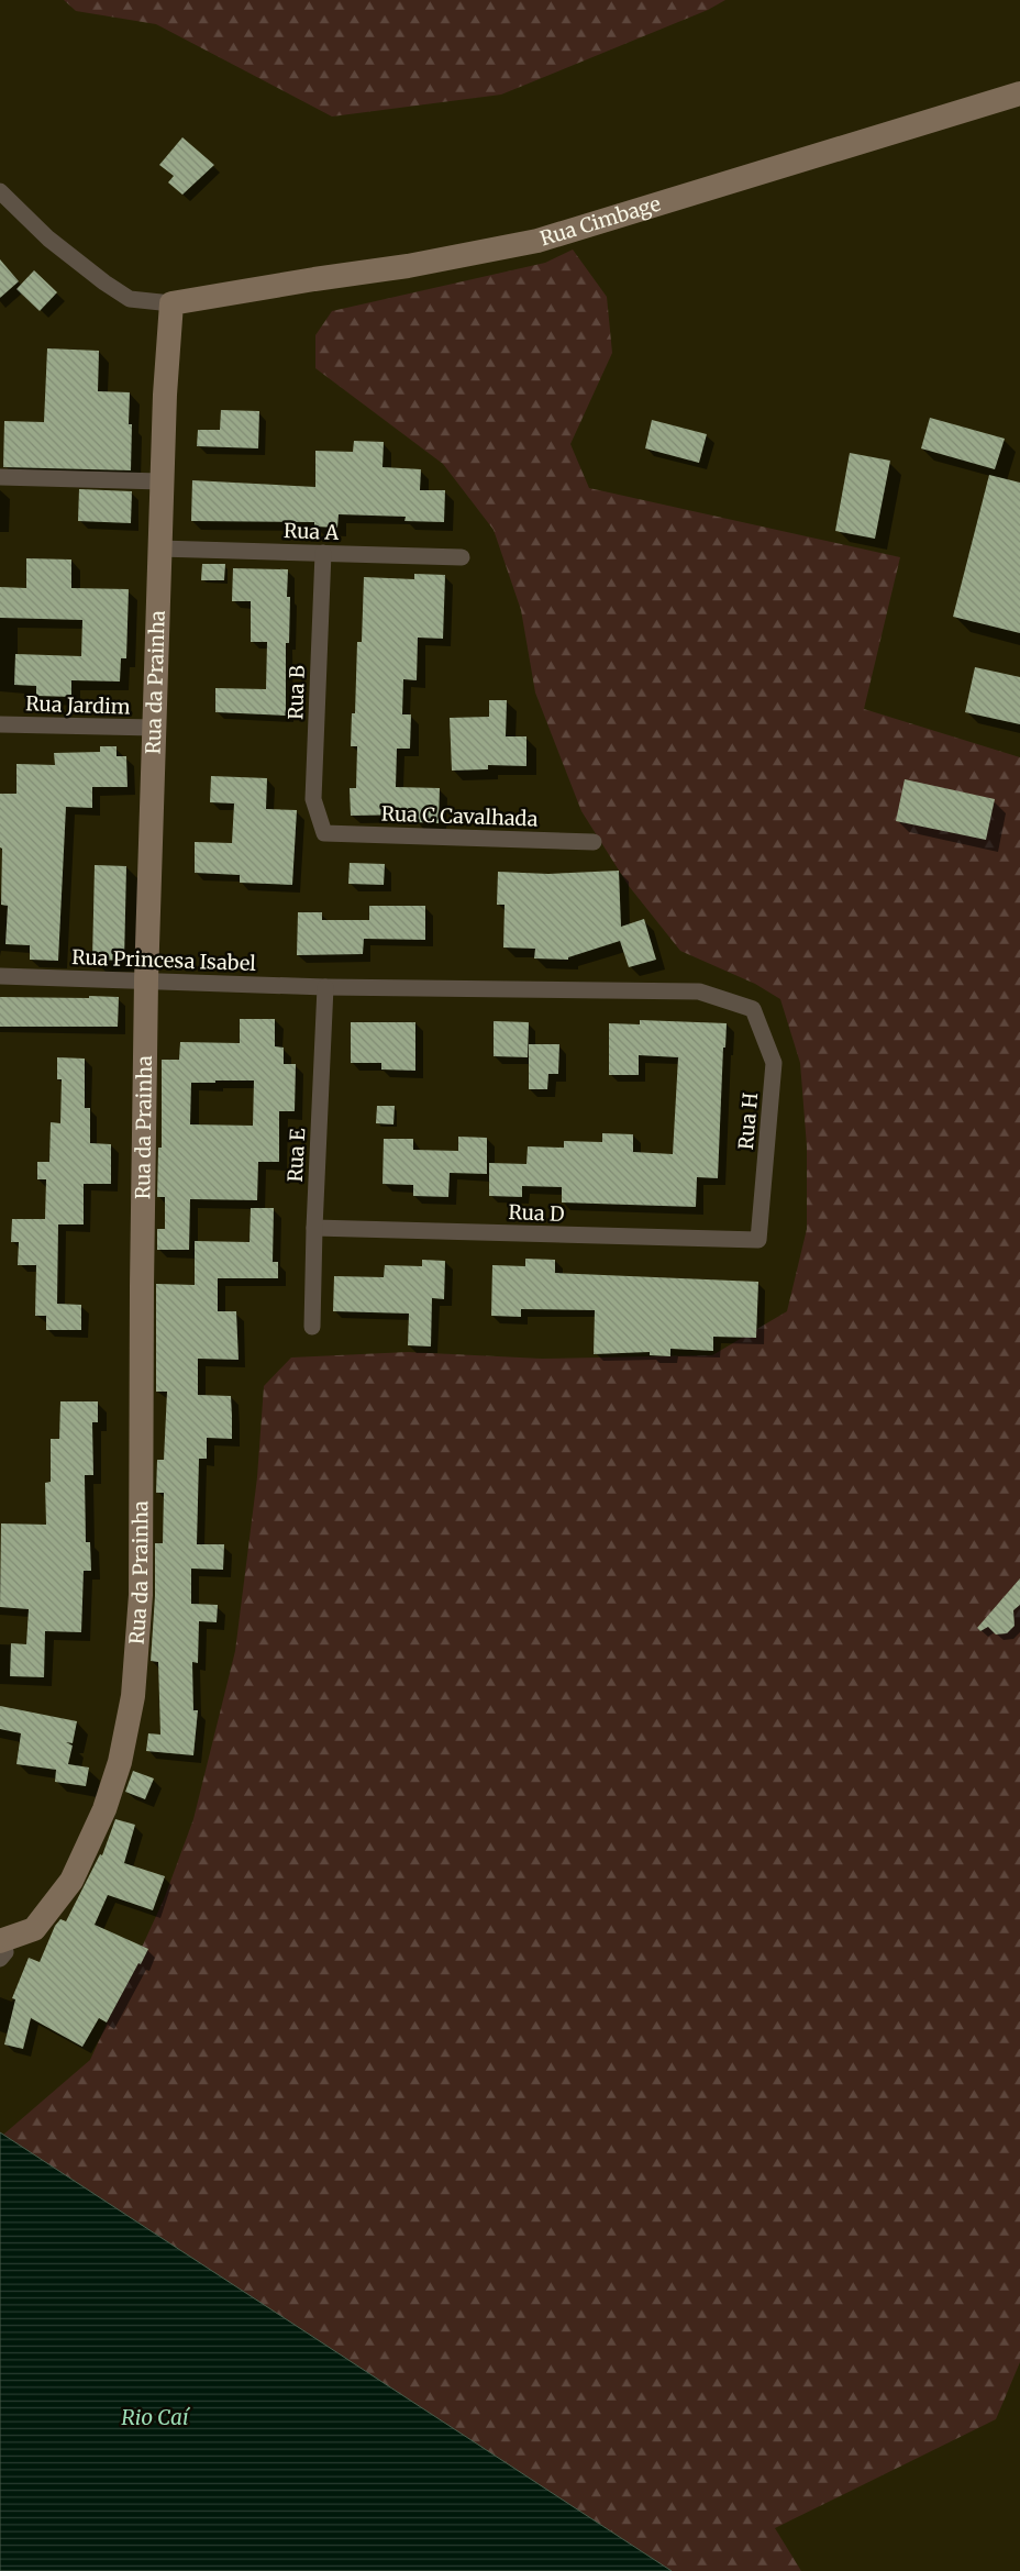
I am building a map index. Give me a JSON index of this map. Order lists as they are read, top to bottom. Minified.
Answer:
{"streets":{"street":["Rua Cimbage","Rua A","Rua da Prainha","Rua B","Rua Jardim","Rua C Cavalhada","Rua Princesa Isabel","Rua H","Rua E","Rua D"]},"crossings":[["Rua Cimbage","Rua da Prainha"],["Rua A","Rua da Prainha"],["Rua A","Rua B"],["Rua da Prainha","Rua Jardim"],["Rua da Prainha","Rua Princesa Isabel"],["Rua B","Rua C Cavalhada"],["Rua Princesa Isabel","Rua H"],["Rua Princesa Isabel","Rua E"],["Rua H","Rua E"],["Rua H","Rua D"],["Rua E","Rua D"]],"water":["Rio Caí"]}
